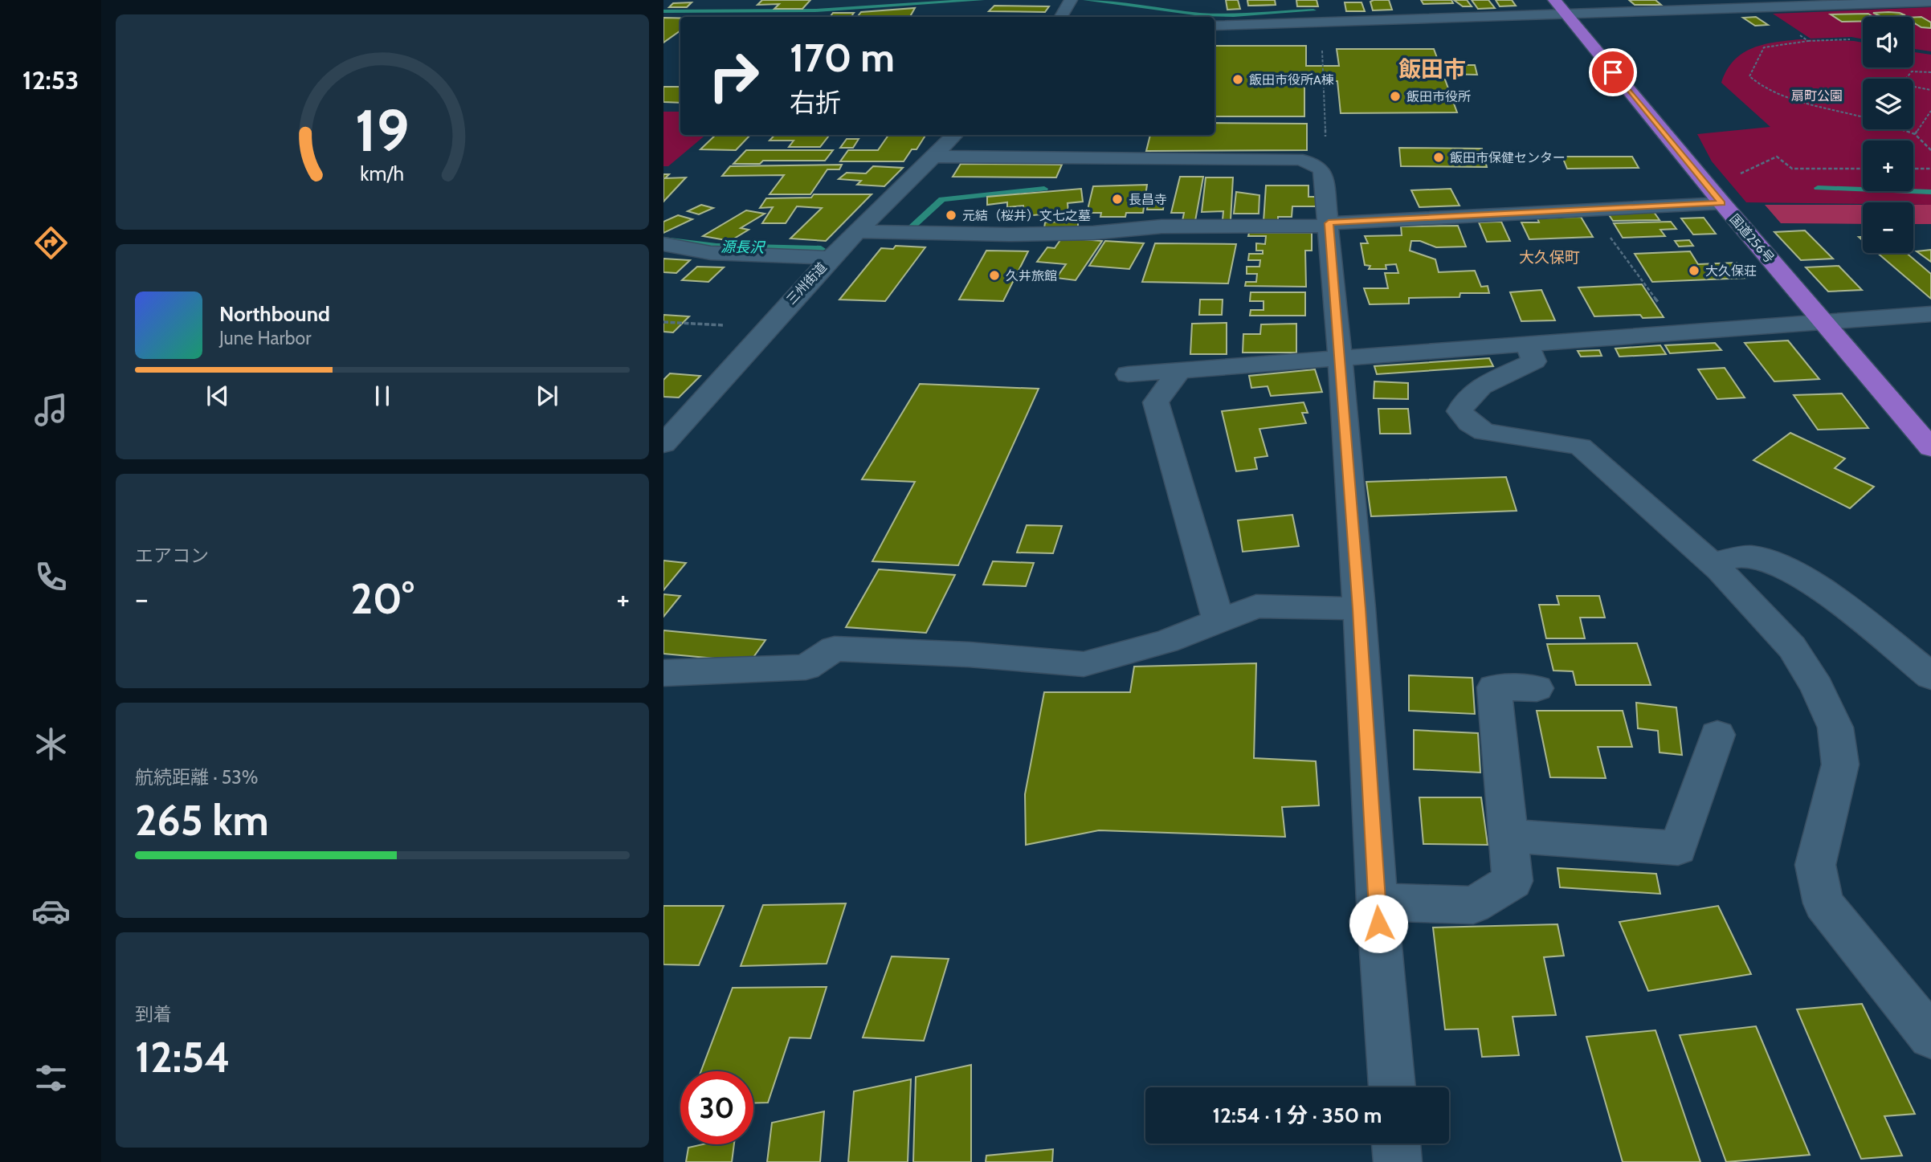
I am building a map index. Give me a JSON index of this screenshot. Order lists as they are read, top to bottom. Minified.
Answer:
{"streets":{"highway":["国道256号"],"street":["三州街道"]},"districts":["飯田市","大久保町"],"water":["源長沢"],"parks":["扇町公園"],"places":["飯田市役所A棟","飯田市役所","飯田市保健センター","長昌寺","元結（桜井）文七之墓","大久保荘","久井旅館"],"page":{"tabs":"12:53","map_buttons":["+","−"],"turn":["170 m","右折"],"song":["Northbound","June Harbor"],"tile":["エアコン",["航続距離 · 53%","265 km"],["到着","12:54"]],"heat":["−","20°","+"],"limit":"30","trip":"12:54 · 1 分 · 350 m","gauge":["19","km/h"]}}
